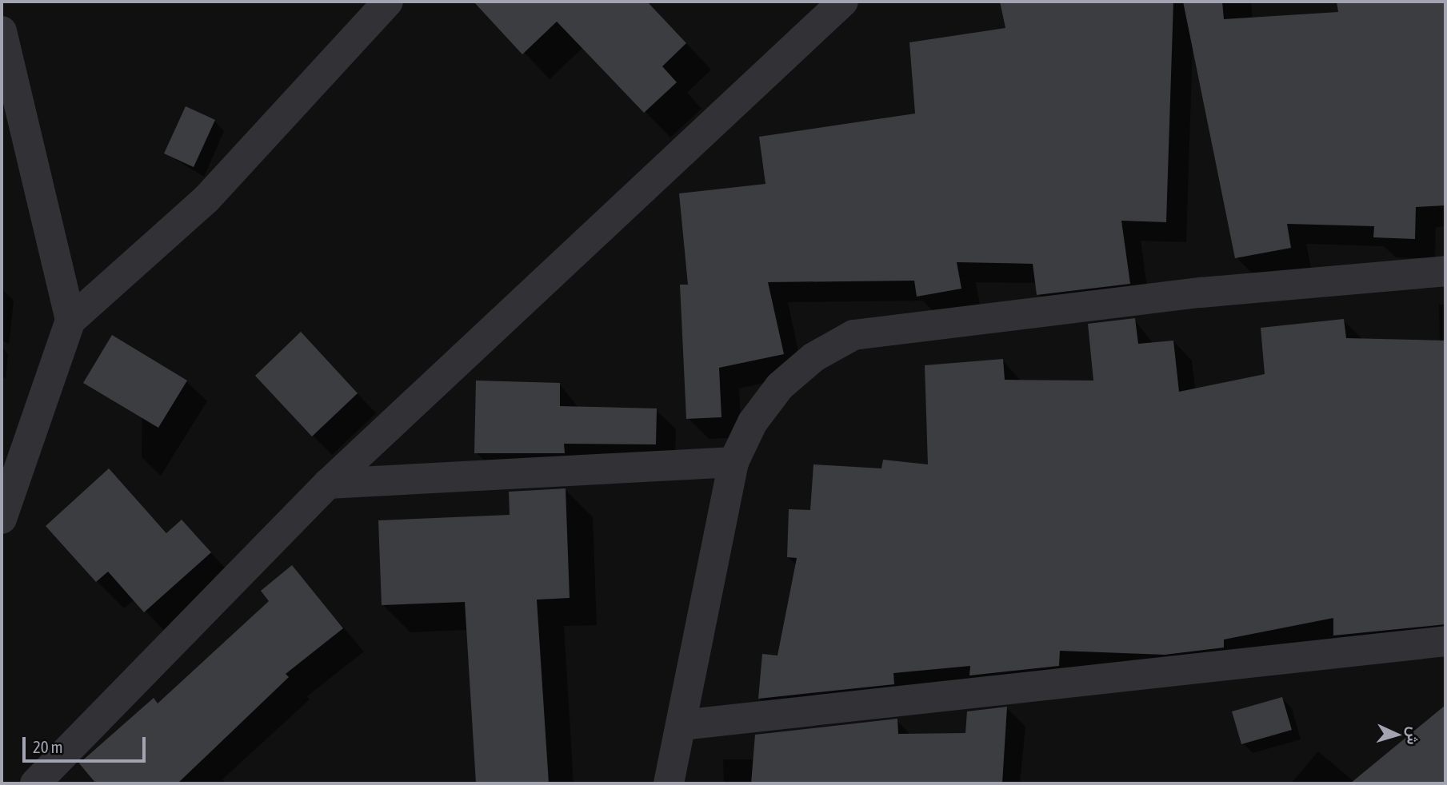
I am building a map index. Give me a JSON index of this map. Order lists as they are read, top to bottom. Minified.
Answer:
{"scale_bar":"20 m","north":"right"}
